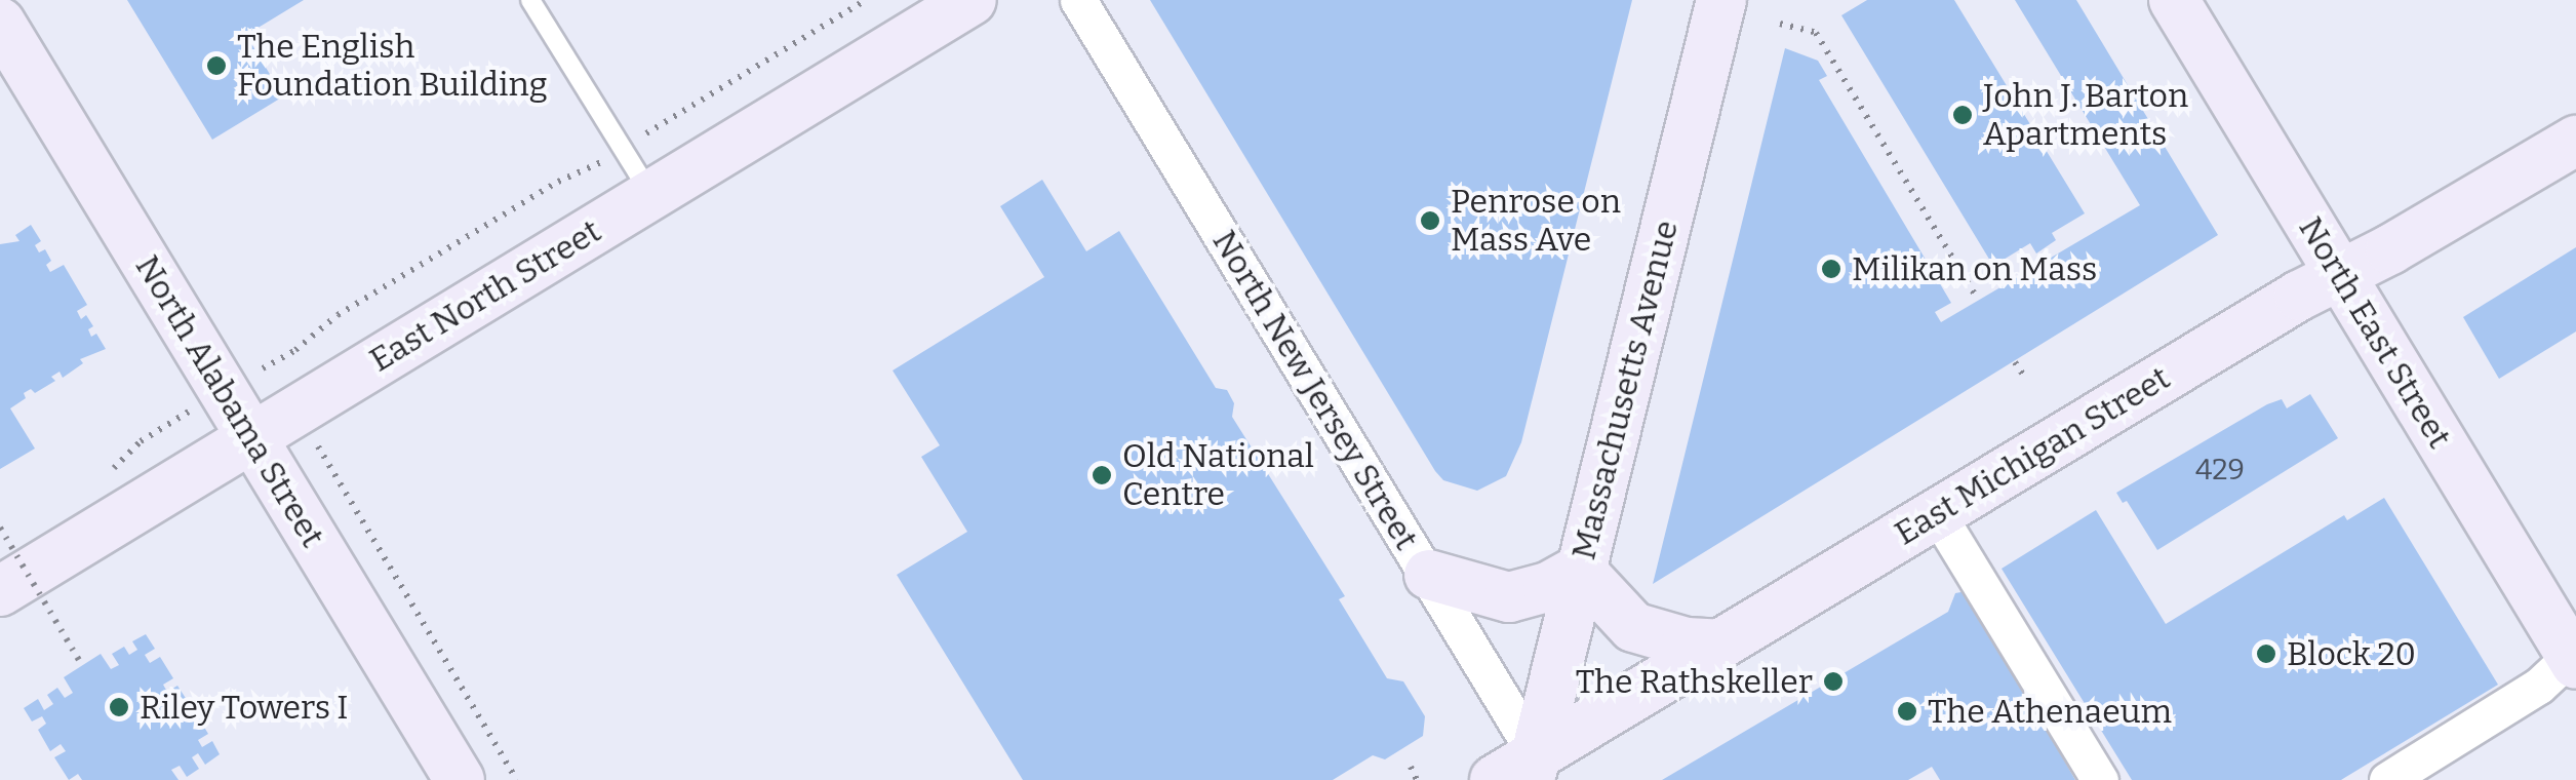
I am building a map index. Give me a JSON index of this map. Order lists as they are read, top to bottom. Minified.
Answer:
{"streets":{"main road":["East North Street","North East Street","Massachusetts Avenue","North Alabama Street","East Michigan Street"],"street":["North New Jersey Street"]},"crossings":[["East North Street","North Alabama Street"],["North East Street","East Michigan Street"],["North New Jersey Street","Massachusetts Avenue"],["North New Jersey Street","East Michigan Street"],["Massachusetts Avenue","East Michigan Street"]],"places":["The English Foundation Building","John J. Barton Apartments","Penrose on Mass Ave","Milikan on Mass","Old National Centre","Block 20","The Rathskeller","Riley Towers I","The Athenaeum"],"house_numbers":["429"]}
